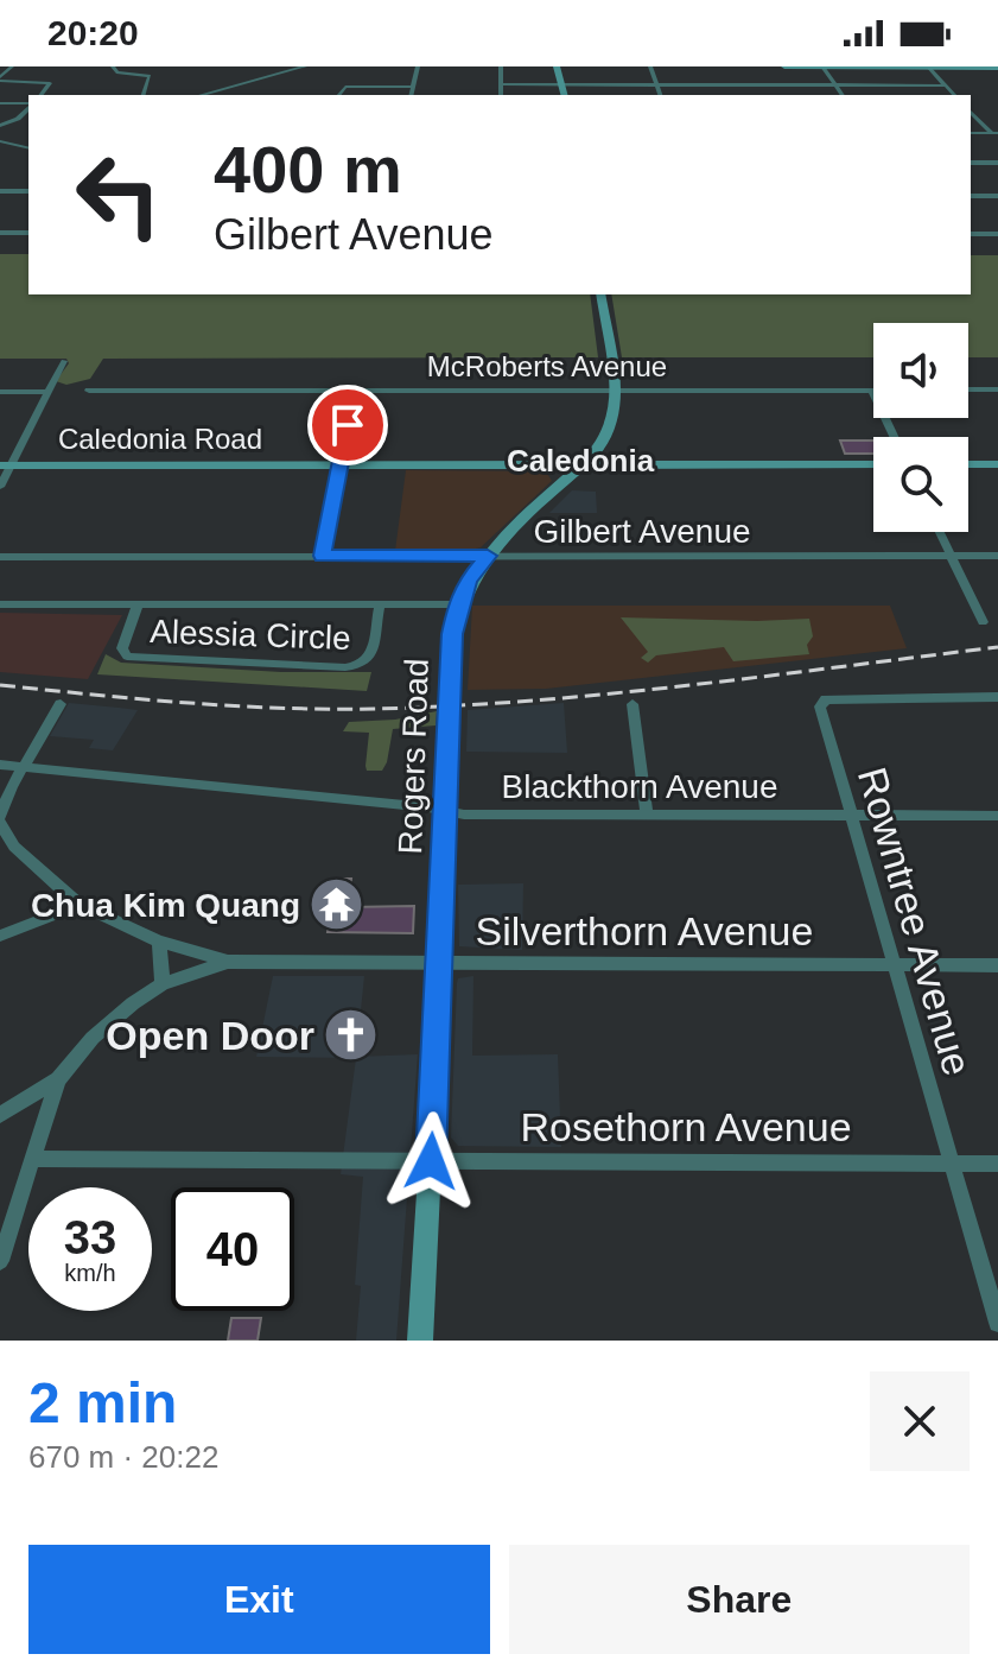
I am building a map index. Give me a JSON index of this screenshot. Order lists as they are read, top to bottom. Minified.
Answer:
{"streets":{"street":["McRoberts Avenue","Caledonia Road","Gilbert Avenue","Alessia Circle","Rogers Road","Blackthorn Avenue","Rowntree Avenue","Silverthorn Avenue","Rosethorn Avenue"]},"crossings":[["McRoberts Avenue","Rogers Road"],["Caledonia Road","Rogers Road"],["Gilbert Avenue","Rogers Road"],["Rogers Road","Blackthorn Avenue"],["Rogers Road","Silverthorn Avenue"],["Rogers Road","Rosethorn Avenue"],["Blackthorn Avenue","Rowntree Avenue"],["Rowntree Avenue","Silverthorn Avenue"],["Rowntree Avenue","Rosethorn Avenue"]],"districts":["Caledonia"],"places":{"temple":["Chua Kim Quang"],"church":["Open Door"]},"page":{"status":"20:20","turn":["400 m","Gilbert Avenue"],"speed":"33 km/h","limit":"40","heading":["2 min","670 m · 20:22"],"buttons":["Exit","Share"]}}
